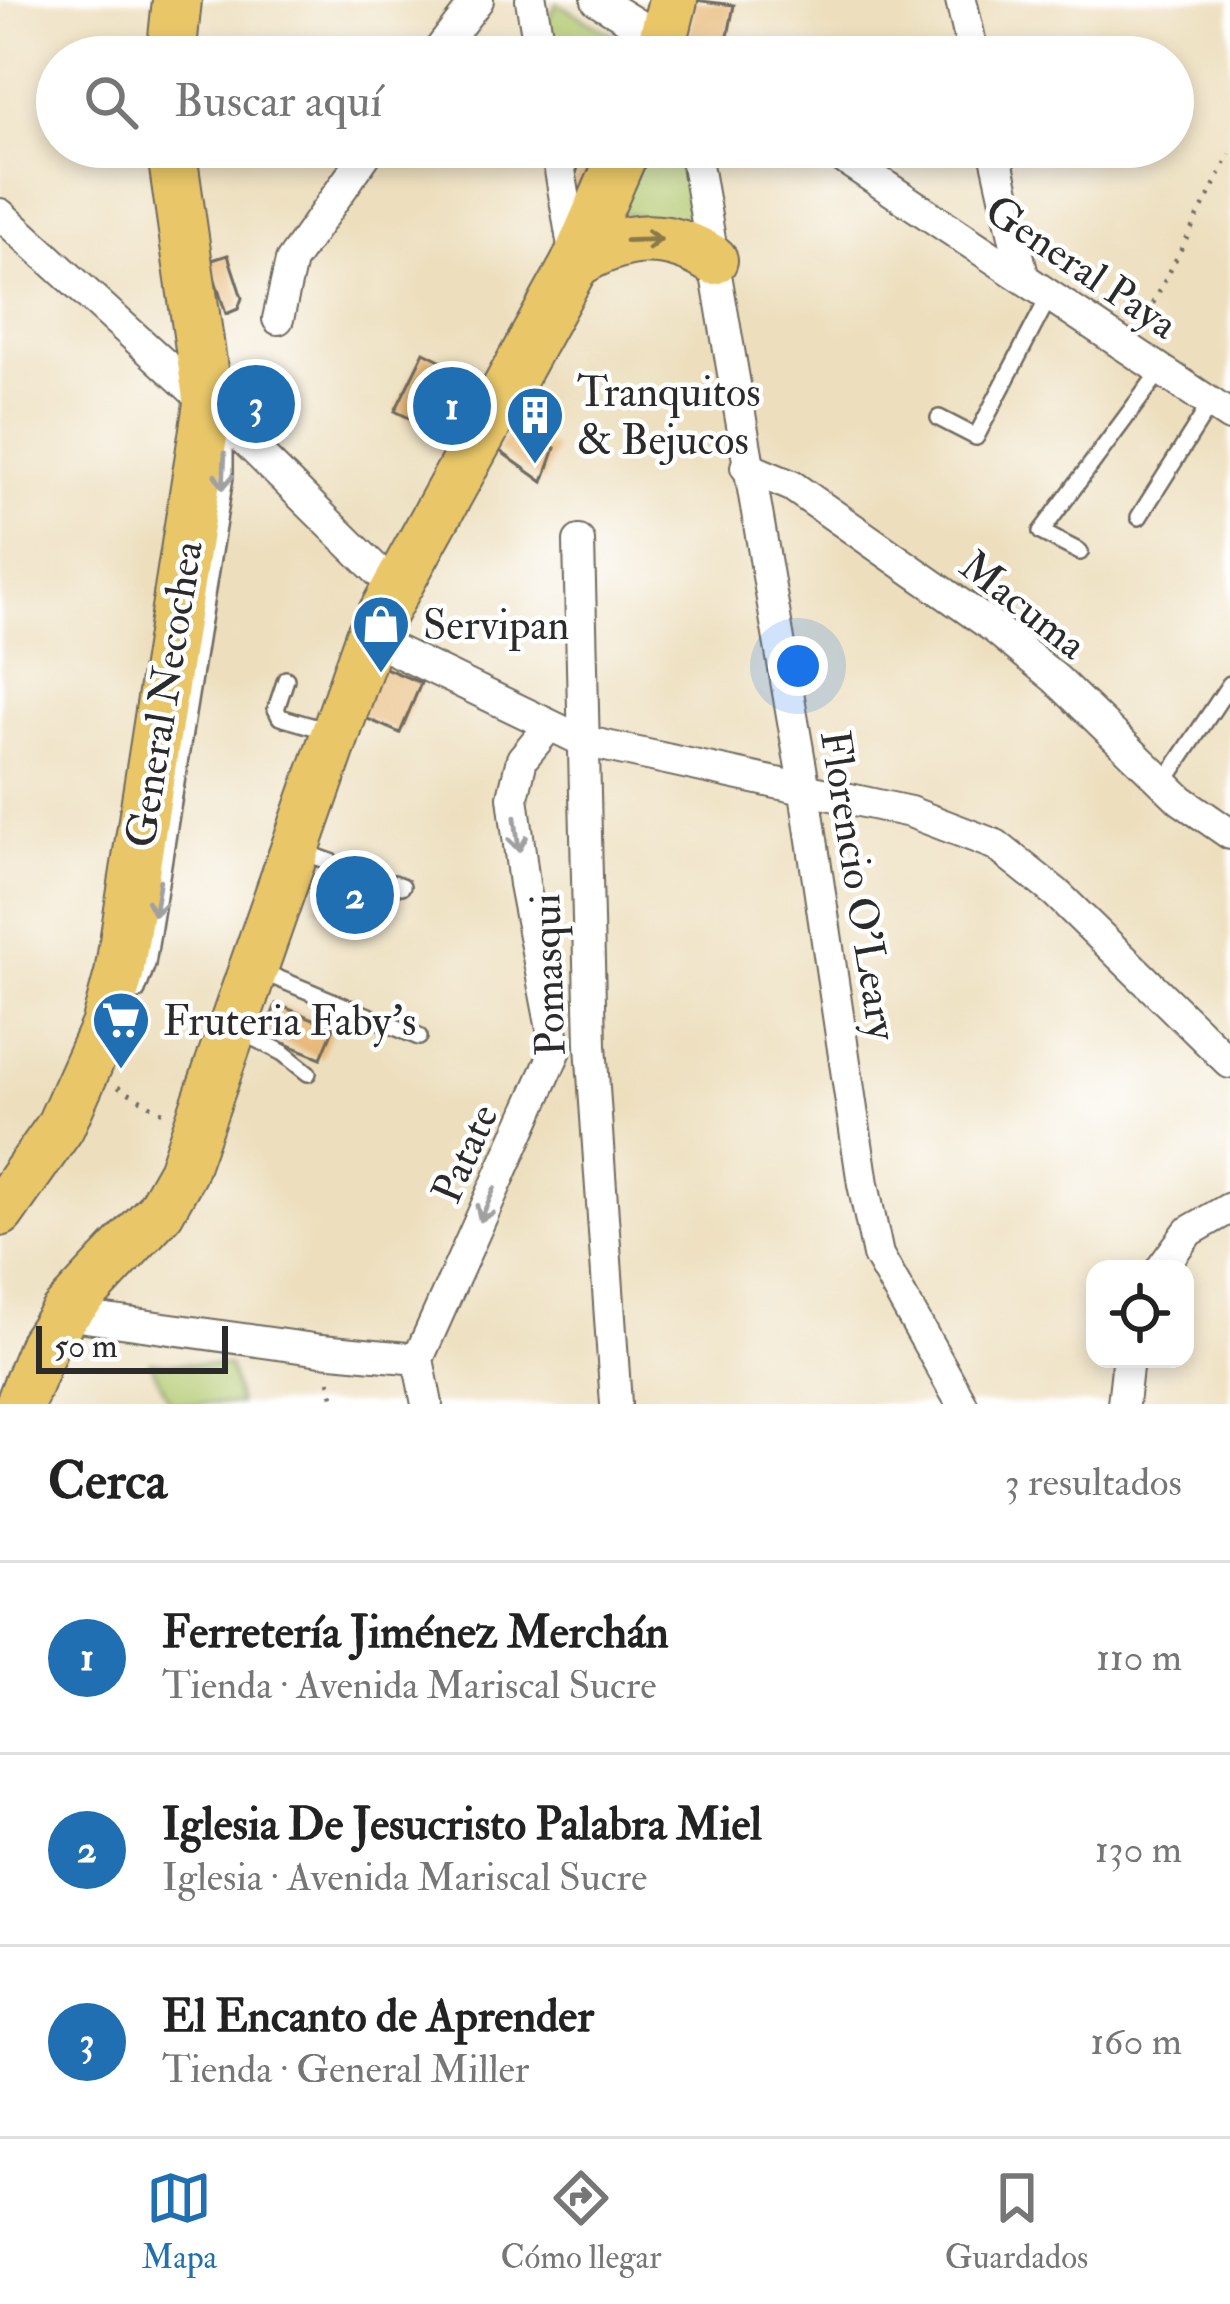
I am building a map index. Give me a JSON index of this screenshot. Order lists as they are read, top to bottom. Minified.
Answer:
{"streets":{"main road":["General Necochea"],"street":["General Paya","Macuma","Florencio O'Leary","Pomasqui","Patate"]},"crossings":[["Macuma","Florencio O'Leary"]],"one_way":["Patate"],"places":{"building":["Tranquitos & Bejucos"],"shop":["Servipan"],"supermarket":["Fruteria Faby's"]},"scale_bar":"50 m","page":{"search":"Buscar aquí","pins":["3","1","2"],"scale":"50 m","heading":["Cerca","3 resultados"],"list":[{"mark":"1","name":"Ferretería Jiménez Merchán","note":"Tienda · Avenida Mariscal Sucre","value":"110 m"},{"mark":"2","name":"Iglesia De Jesucristo Palabra Miel","note":"Iglesia · Avenida Mariscal Sucre","value":"130 m"},{"mark":"3","name":"El Encanto de Aprender","note":"Tienda · General Miller","value":"160 m"}],"nav":["Mapa","Cómo llegar","Guardados"]}}
